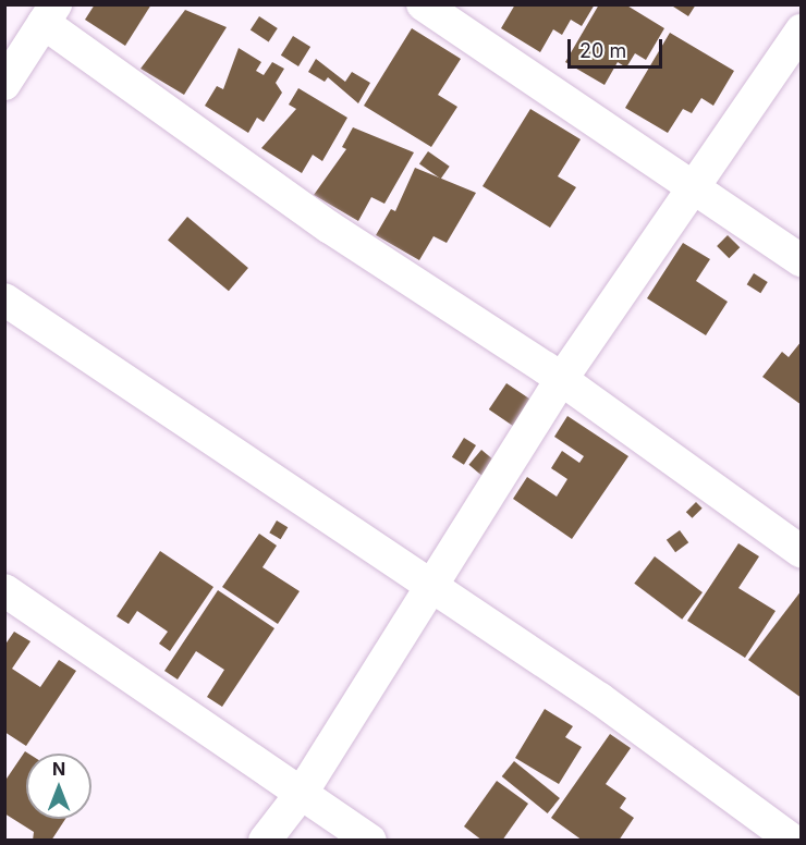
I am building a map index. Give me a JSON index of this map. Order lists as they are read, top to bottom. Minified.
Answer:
{"scale_bar":"20 m","north":"top"}
